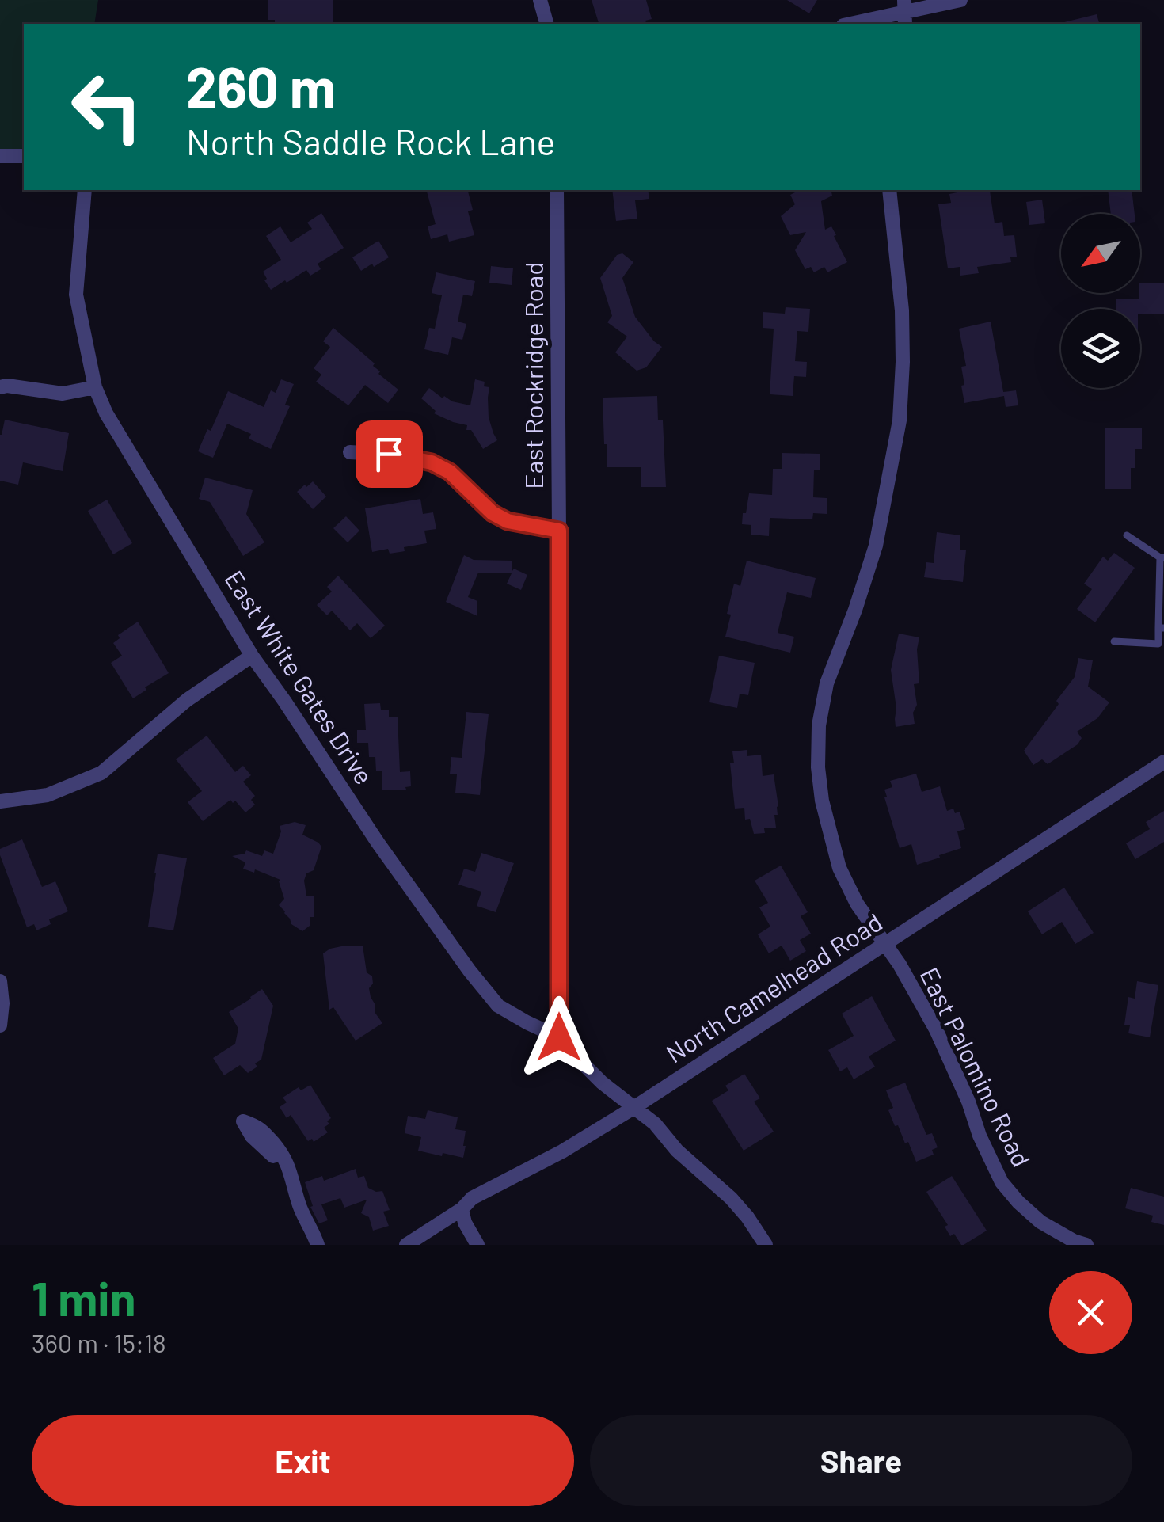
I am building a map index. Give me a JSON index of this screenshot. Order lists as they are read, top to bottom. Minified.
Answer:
{"streets":{"street":["East Rockridge Road","East White Gates Drive","North Camelhead Road","East Palomino Road"]},"crossings":[["East Rockridge Road","East White Gates Drive"],["East White Gates Drive","North Camelhead Road"],["North Camelhead Road","East Palomino Road"]],"north":"bottom left","page":{"turn":["260 m","North Saddle Rock Lane"],"heading":["1 min","360 m · 15:18"],"buttons":["Exit","Share"]}}
